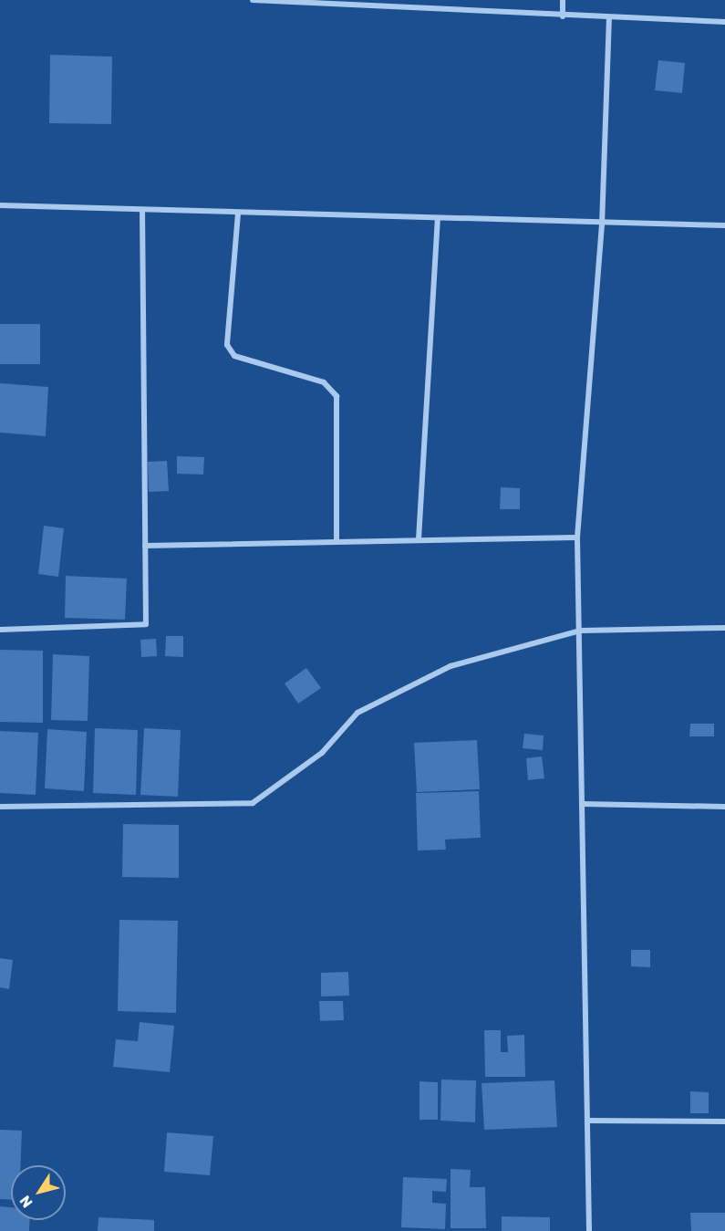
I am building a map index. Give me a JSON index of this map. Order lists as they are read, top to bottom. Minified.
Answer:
{"north":"bottom left"}
